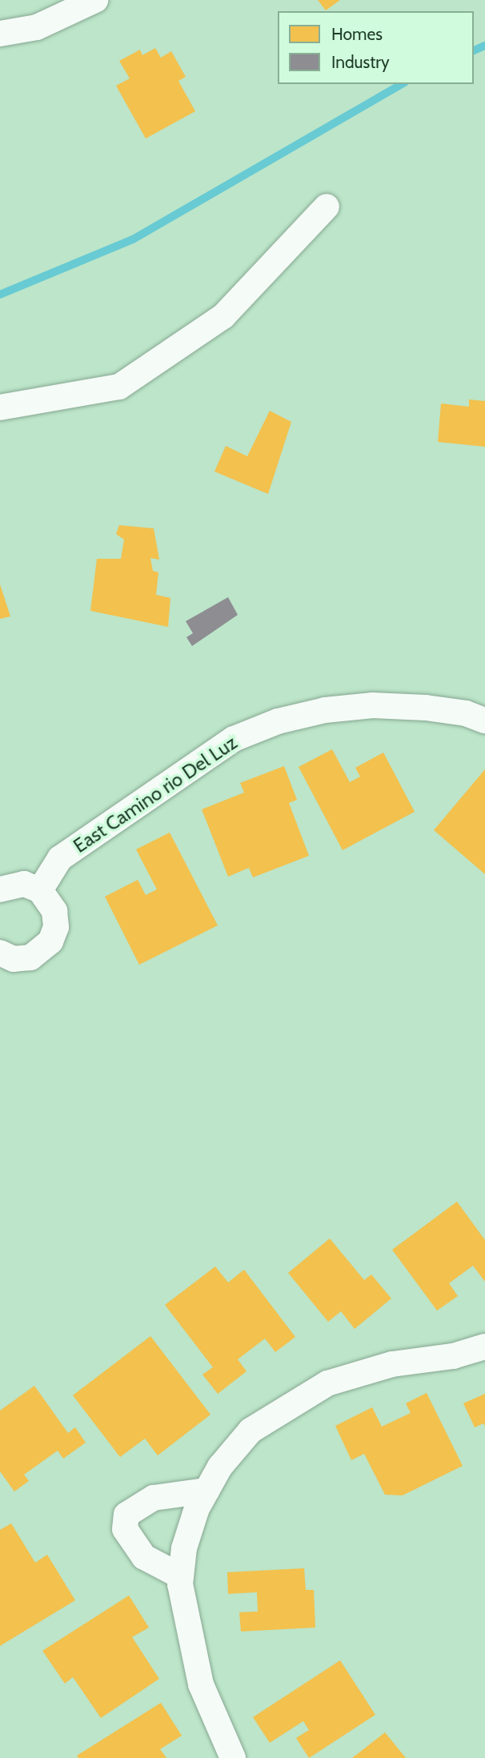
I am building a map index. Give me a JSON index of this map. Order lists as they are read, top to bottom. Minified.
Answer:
{"streets":{"street":["East Camino rio Del Luz"]},"legend":["Homes","Industry"]}
